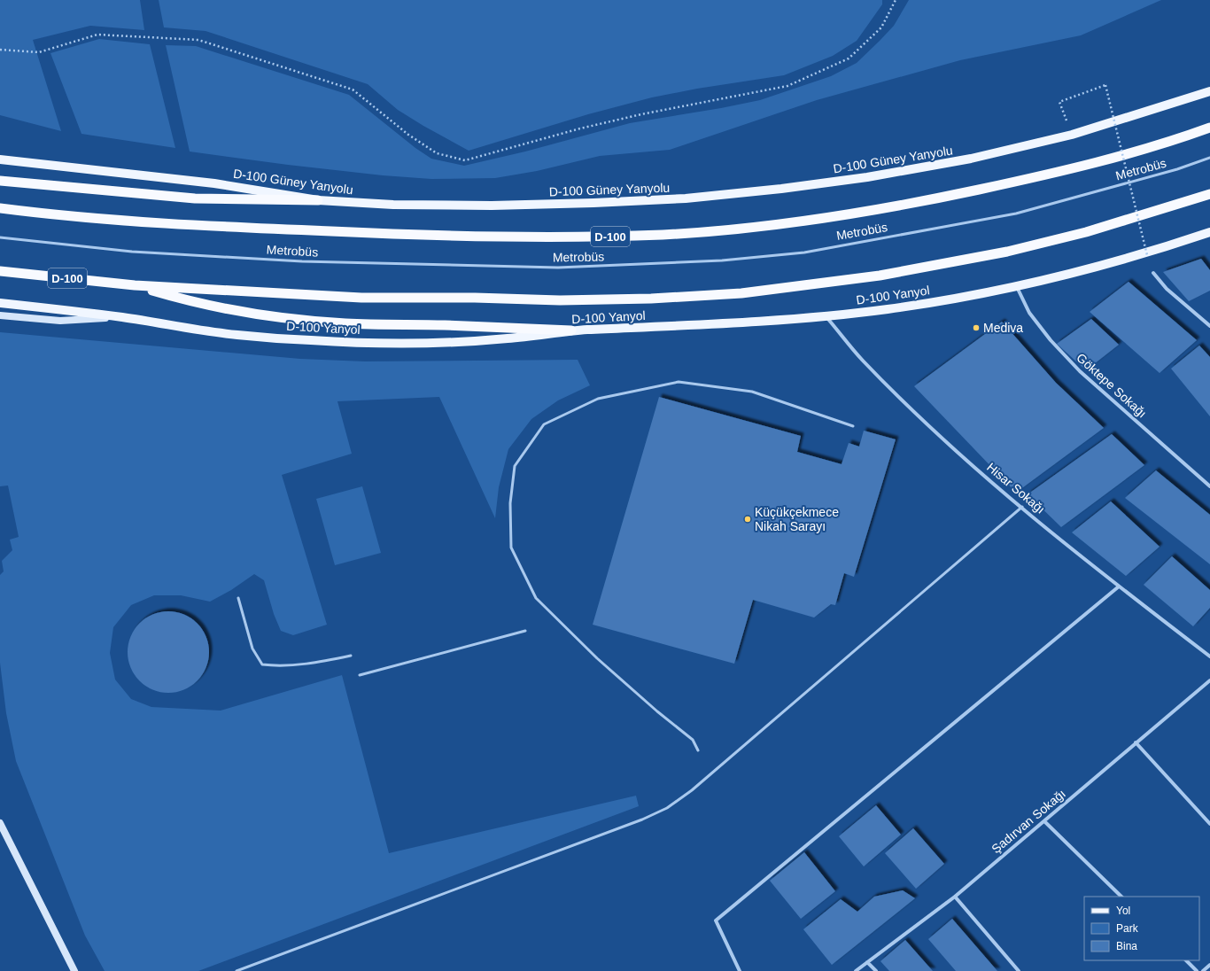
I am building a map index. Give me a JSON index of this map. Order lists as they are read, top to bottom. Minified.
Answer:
{"streets":{"highway":["D-100"],"main road":["D-100 Güney Yanyolu","D-100 Yanyol"],"street":["Göktepe Sokağı","Hisar Sokağı","Şadırvan Sokağı"],"lane":["Metrobüs"]},"crossings":[["D-100 Yanyol","Göktepe Sokağı"],["D-100 Yanyol","Hisar Sokağı"]],"places":["Mediva","Küçükçekmece Nikah Sarayı"],"legend":["Yol","Park","Bina"]}
